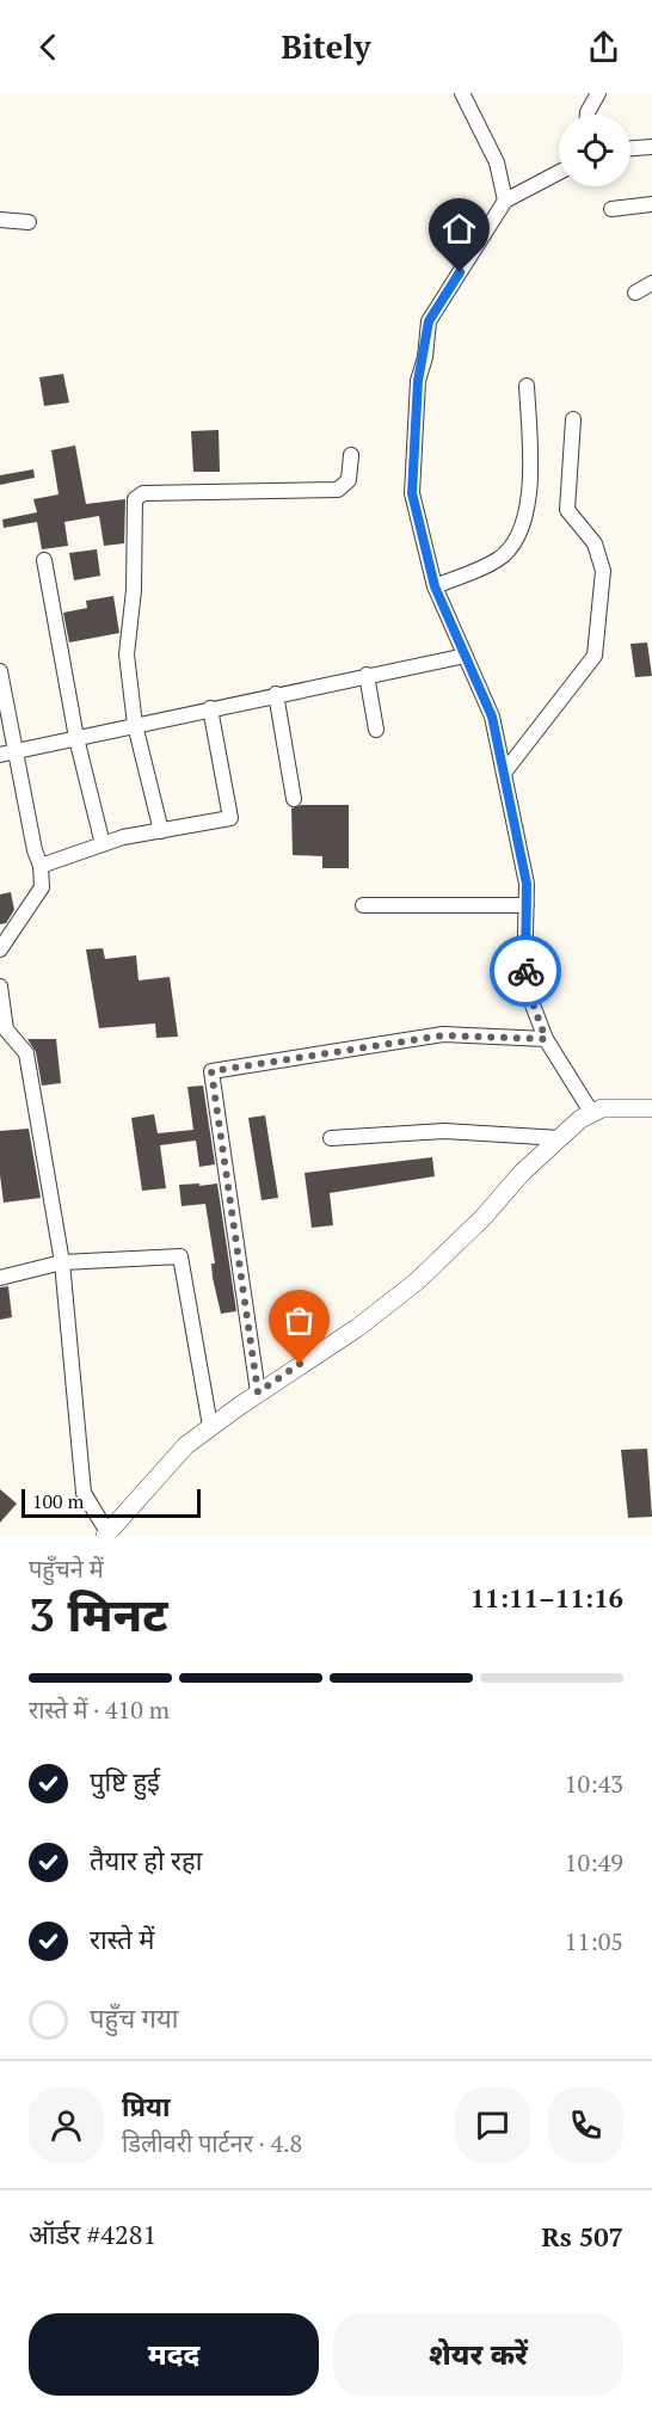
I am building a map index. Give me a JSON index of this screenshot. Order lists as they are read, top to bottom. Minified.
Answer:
{"scale_bar":"100 m","page":{"header":"Bitely","scale":"100 m","heading":["3 मिनट","पहुँचने में","11:11–11:16"],"panel":["प्रिया","डिलीवरी पार्टनर · 4.8","ऑर्डर #4281","Rs 507"],"bar":"रास्ते में · 410 m","list":[["पुष्टि हुई","10:43"],["तैयार हो रहा","10:49"],["रास्ते में","11:05"],"पहुँच गया"],"buttons":["मदद","शेयर करें"]}}
